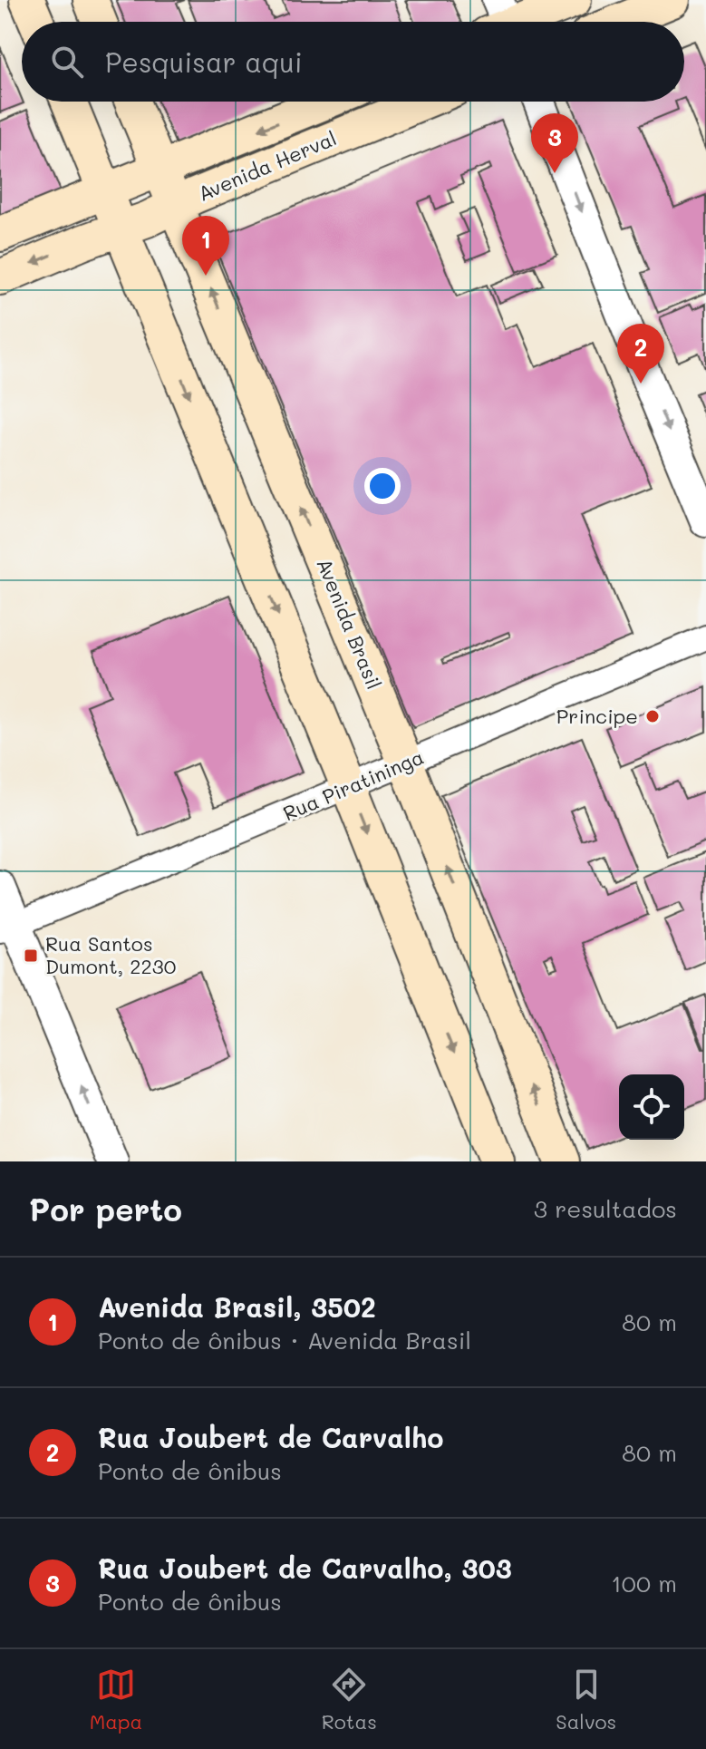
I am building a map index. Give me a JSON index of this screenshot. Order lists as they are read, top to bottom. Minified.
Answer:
{"streets":{"main road":["Avenida Herval","Avenida Brasil"],"street":["Rua Piratininga"]},"crossings":[["Avenida Herval","Avenida Brasil"],["Avenida Brasil","Rua Piratininga"]],"places":{"other":["Principe"],"transit":["Rua Santos Dumont, 2230"]},"page":{"search":"Pesquisar aqui","pins":["3","1","2"],"heading":["Por perto","3 resultados"],"list":[{"mark":"1","name":"Avenida Brasil, 3502","note":"Ponto de ônibus · Avenida Brasil","value":"80 m"},{"mark":"2","name":"Rua Joubert de Carvalho","note":"Ponto de ônibus","value":"80 m"},{"mark":"3","name":"Rua Joubert de Carvalho, 303","note":"Ponto de ônibus","value":"100 m"}],"nav":["Mapa","Rotas","Salvos"]}}
